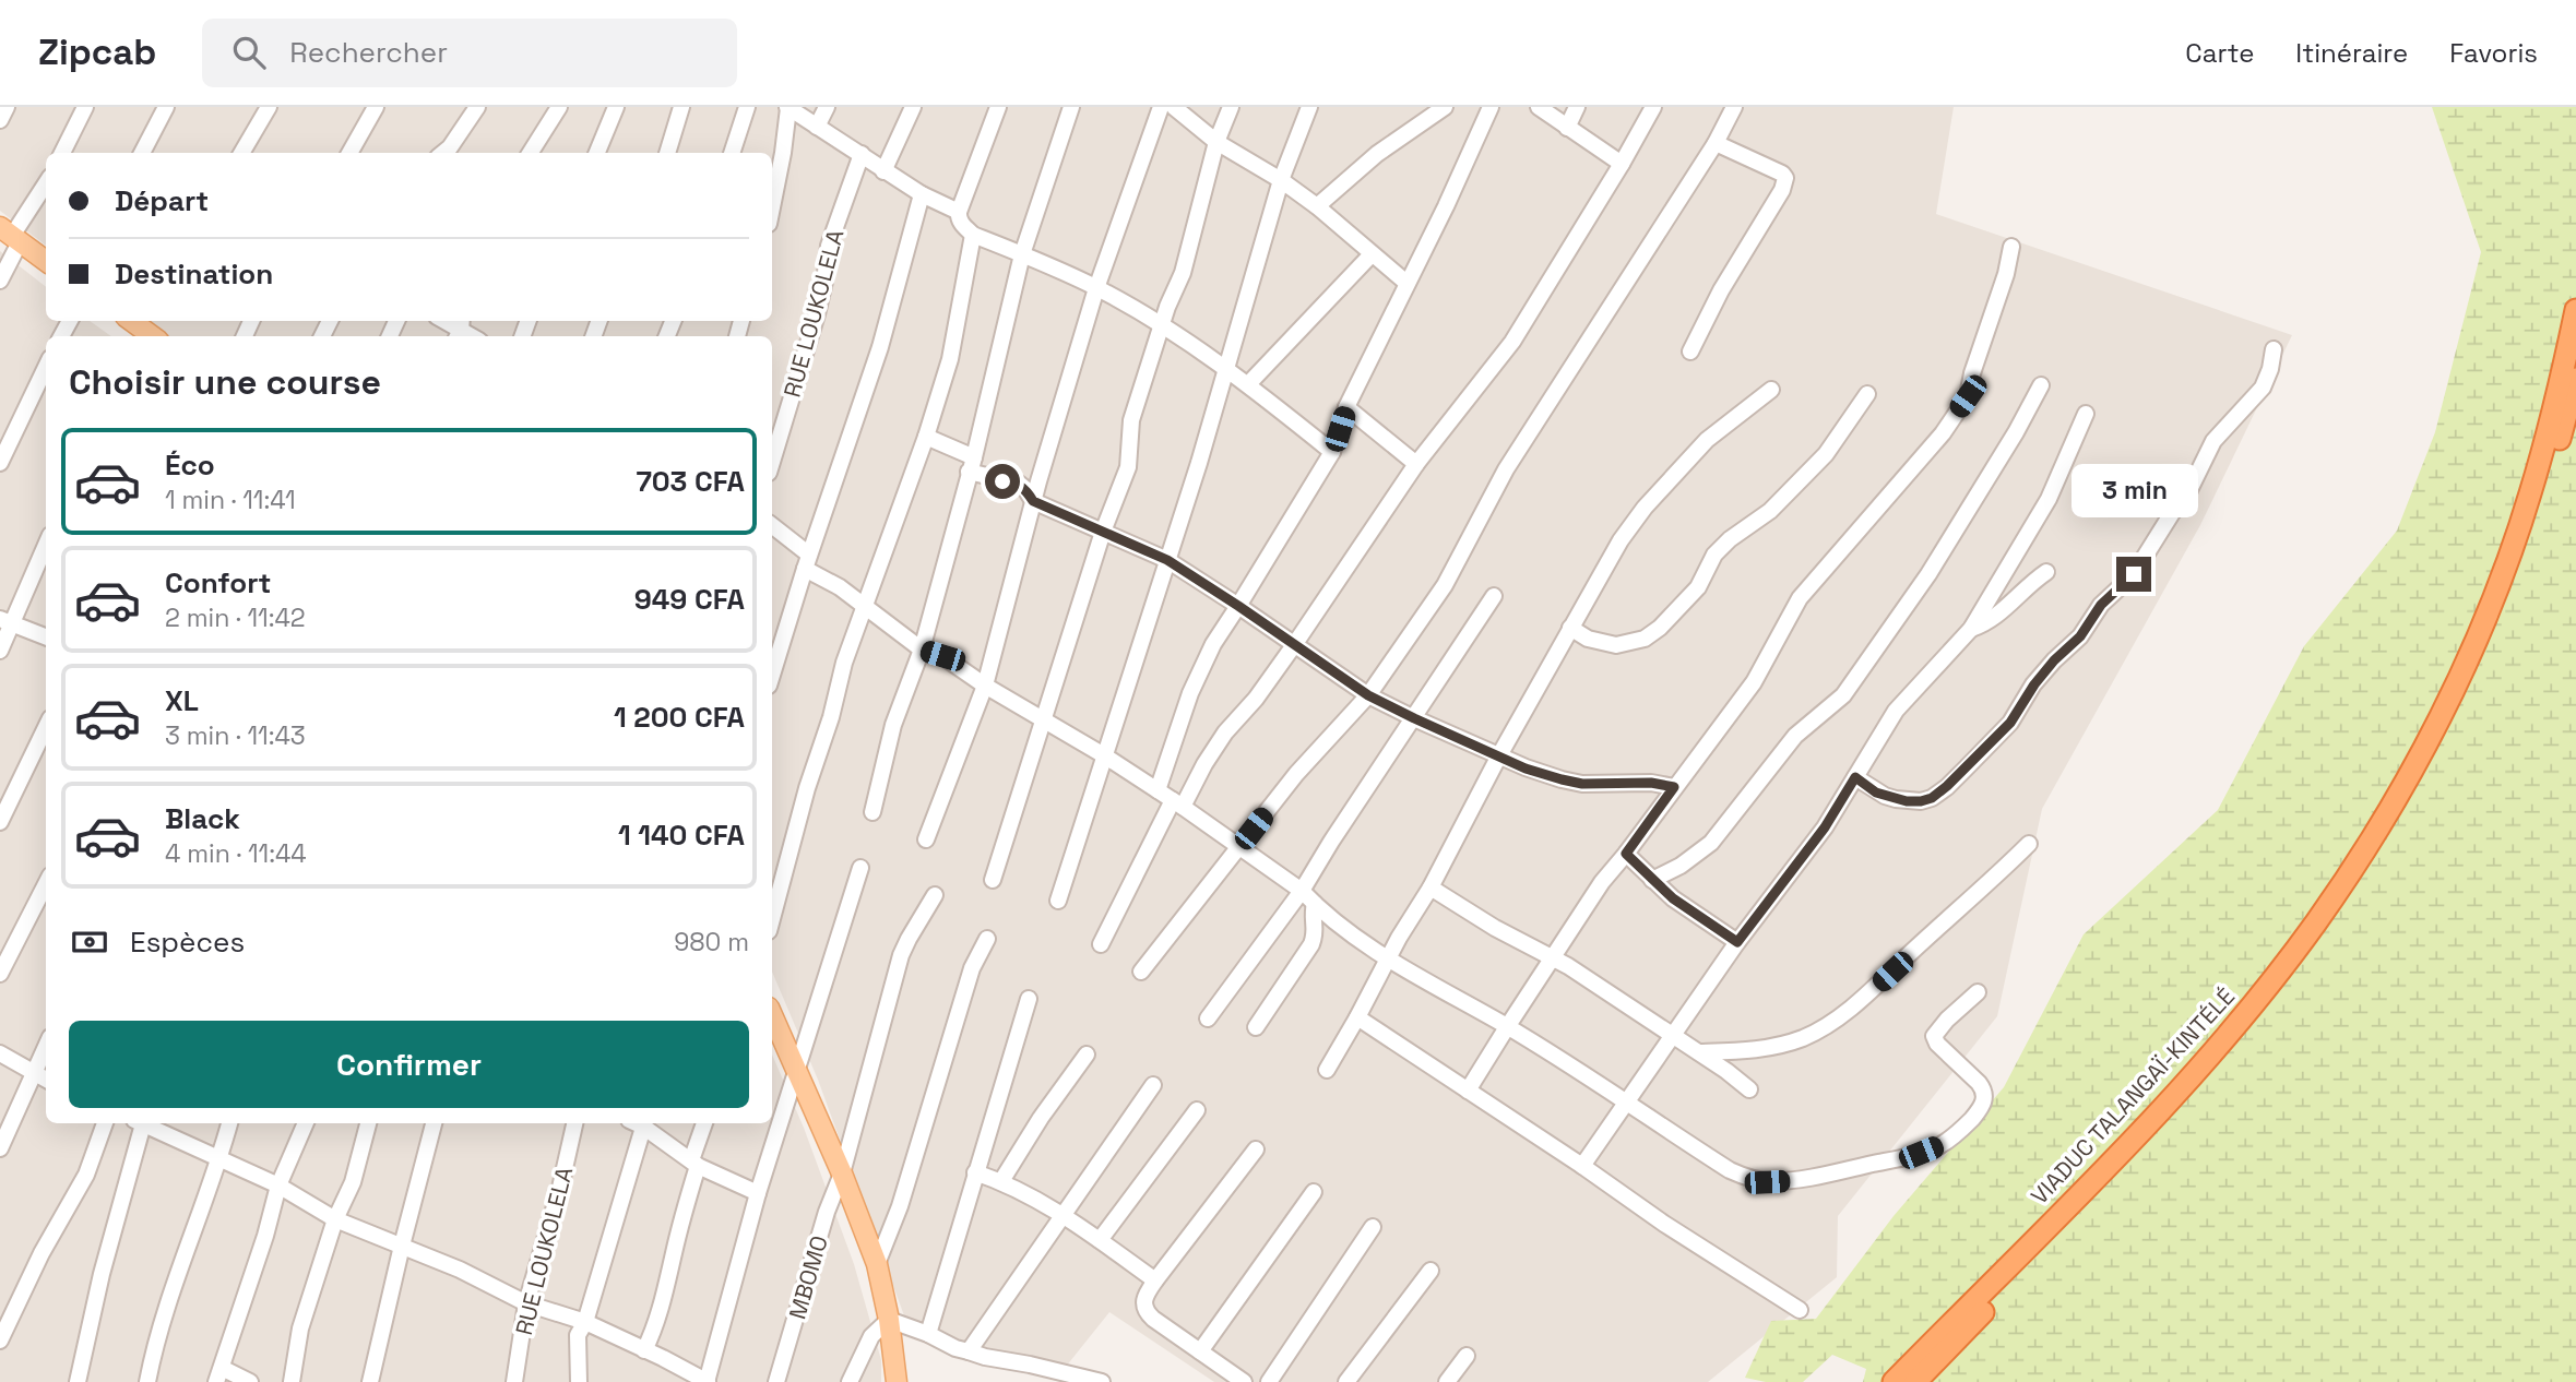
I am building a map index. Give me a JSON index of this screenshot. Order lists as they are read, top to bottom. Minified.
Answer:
{"streets":{"highway":["VIADUC TALANGAÏ-KINTÉLÉ"],"street":["RUE LOUKOLELA","MBOMO"]},"page":{"header":"Zipcab","search":"Rechercher","nav":["Carte","Itinéraire","Favoris"],"banner":["Départ","Destination"],"heading":"Choisir une course","list":[{"name":"Éco","note":"1 min · 11:41","value":"703 CFA"},{"name":"Confort","note":"2 min · 11:42","value":"949 CFA"},{"name":"XL","note":"3 min · 11:43","value":"1 200 CFA"},{"name":"Black","note":"4 min · 11:44","value":"1 140 CFA"}],"bubble":"3 min","pay":["Espèces","980 m"],"buttons":"Confirmer"}}
